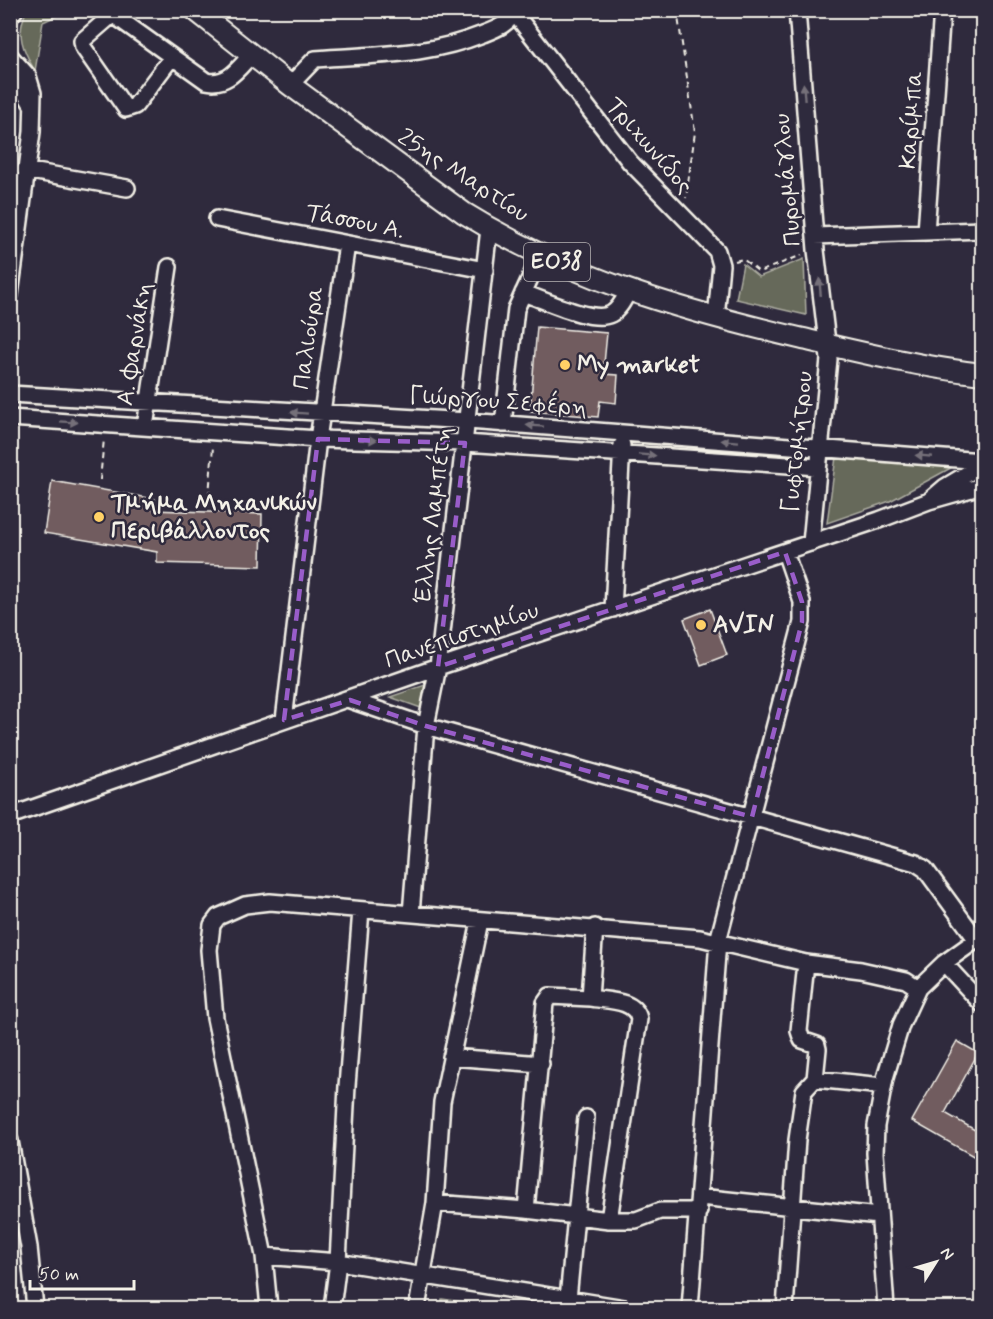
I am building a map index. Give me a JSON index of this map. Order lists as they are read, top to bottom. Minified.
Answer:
{"streets":{"main road":["25ης Μαρτίου","ΕΟ38"],"street":["Καρίμπα","Τριχωνίδος","Πυρομάγλου","Τάσσου Α.","Παλιούρα","Α. Φαρνάκη","Γιώργου Σεφέρη","Γυφτομήτρου","Έλλης Λαμπέτη","Πανεπιστημίου"]},"crossings":[["25ης Μαρτίου","Πυρομάγλου"],["25ης Μαρτίου","Γυφτομήτρου"],["25ης Μαρτίου","Έλλης Λαμπέτη"],["Πυρομάγλου","Γυφτομήτρου"],["Τάσσου Α.","Παλιούρα"],["Τάσσου Α.","Έλλης Λαμπέτη"],["Παλιούρα","Γιώργου Σεφέρη"],["Παλιούρα","Πανεπιστημίου"],["Α. Φαρνάκη","Γιώργου Σεφέρη"],["Γιώργου Σεφέρη","Γυφτομήτρου"],["Γιώργου Σεφέρη","Έλλης Λαμπέτη"],["Γιώργου Σεφέρη","Πανεπιστημίου"],["Γυφτομήτρου","Πανεπιστημίου"],["Έλλης Λαμπέτη","Πανεπιστημίου"]],"one_way":["Πυρομάγλου"],"places":["My market","Τμήμα Μηχανικών Περιβάλλοντος","AVIN"],"scale_bar":"50 m","north":"top right"}
